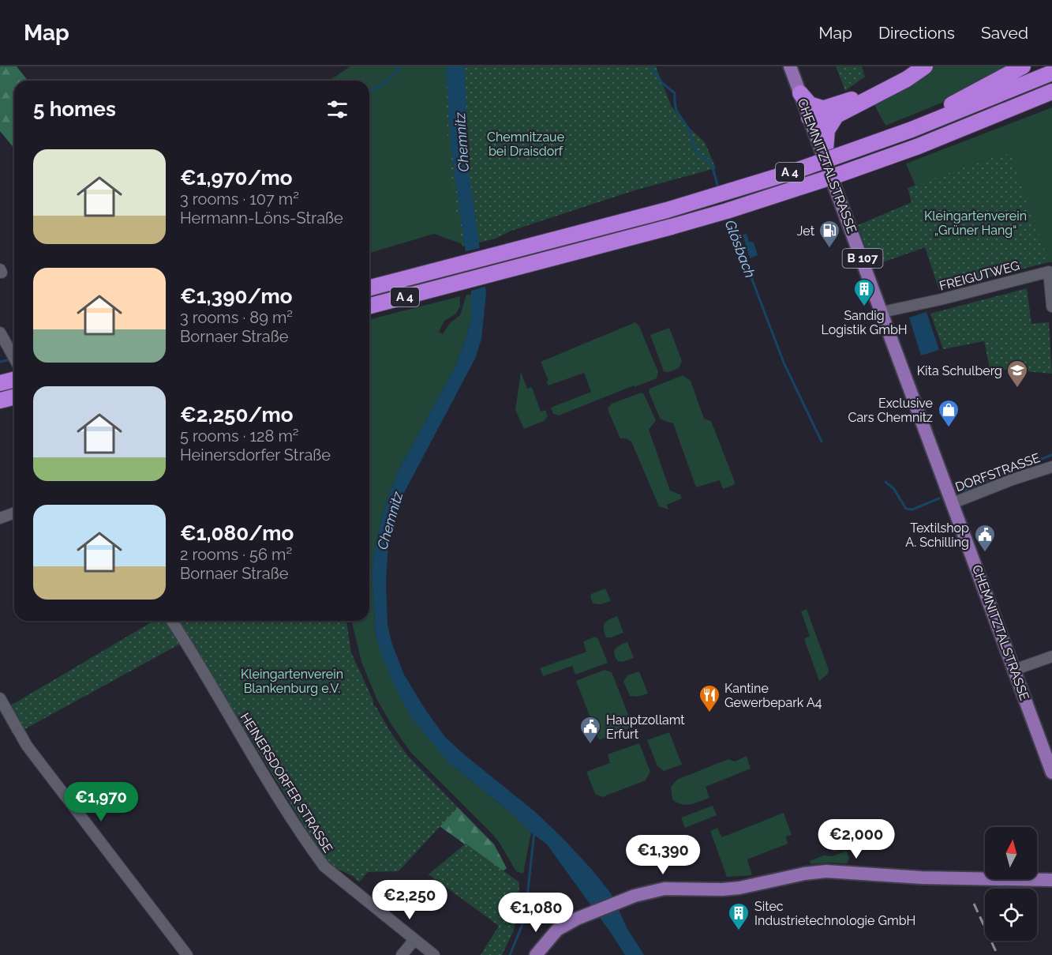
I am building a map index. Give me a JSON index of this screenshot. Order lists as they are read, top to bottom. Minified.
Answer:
{"streets":{"highway":["A 4"],"main road":["CHEMNITZTALSTRASSE","B 107"],"street":["FREIGUTWEG","DORFSTRASSE","HEINERSDORFER STRASSE"]},"crossings":[["CHEMNITZTALSTRASSE","FREIGUTWEG"],["CHEMNITZTALSTRASSE","DORFSTRASSE"]],"water":["Chemnitz","Glösbach"],"parks":["Chemnitzaue bei Draisdorf","Kleingartenverein „Grüner Hang“","Kleingartenverein Blankenburg e.V."],"places":{"fuel station":["Jet"],"building":["Sandig Logistik GmbH","Sitec Industrietechnologie GmbH"],"school or university":["Kita Schulberg"],"shop":["Exclusive Cars Chemnitz"],"public building":["Textilshop A. Schilling","Hauptzollamt Erfurt"],"restaurant":["Kantine Gewerbepark A4"]},"north":"top","page":{"header":"Map","nav":["Map","Directions","Saved"],"heading":"5 homes","list":[{"name":"€1,970/mo","note":"3 rooms · 107 m² · Hermann-Löns-Straße"},{"name":"€1,390/mo","note":"3 rooms · 89 m² · Bornaer Straße"},{"name":"€2,250/mo","note":"5 rooms · 128 m² · Heinersdorfer Straße"},{"name":"€1,080/mo","note":"2 rooms · 56 m² · Bornaer Straße"}],"price":["€1,970","€2,000","€1,390","€2,250","€1,080"]}}
